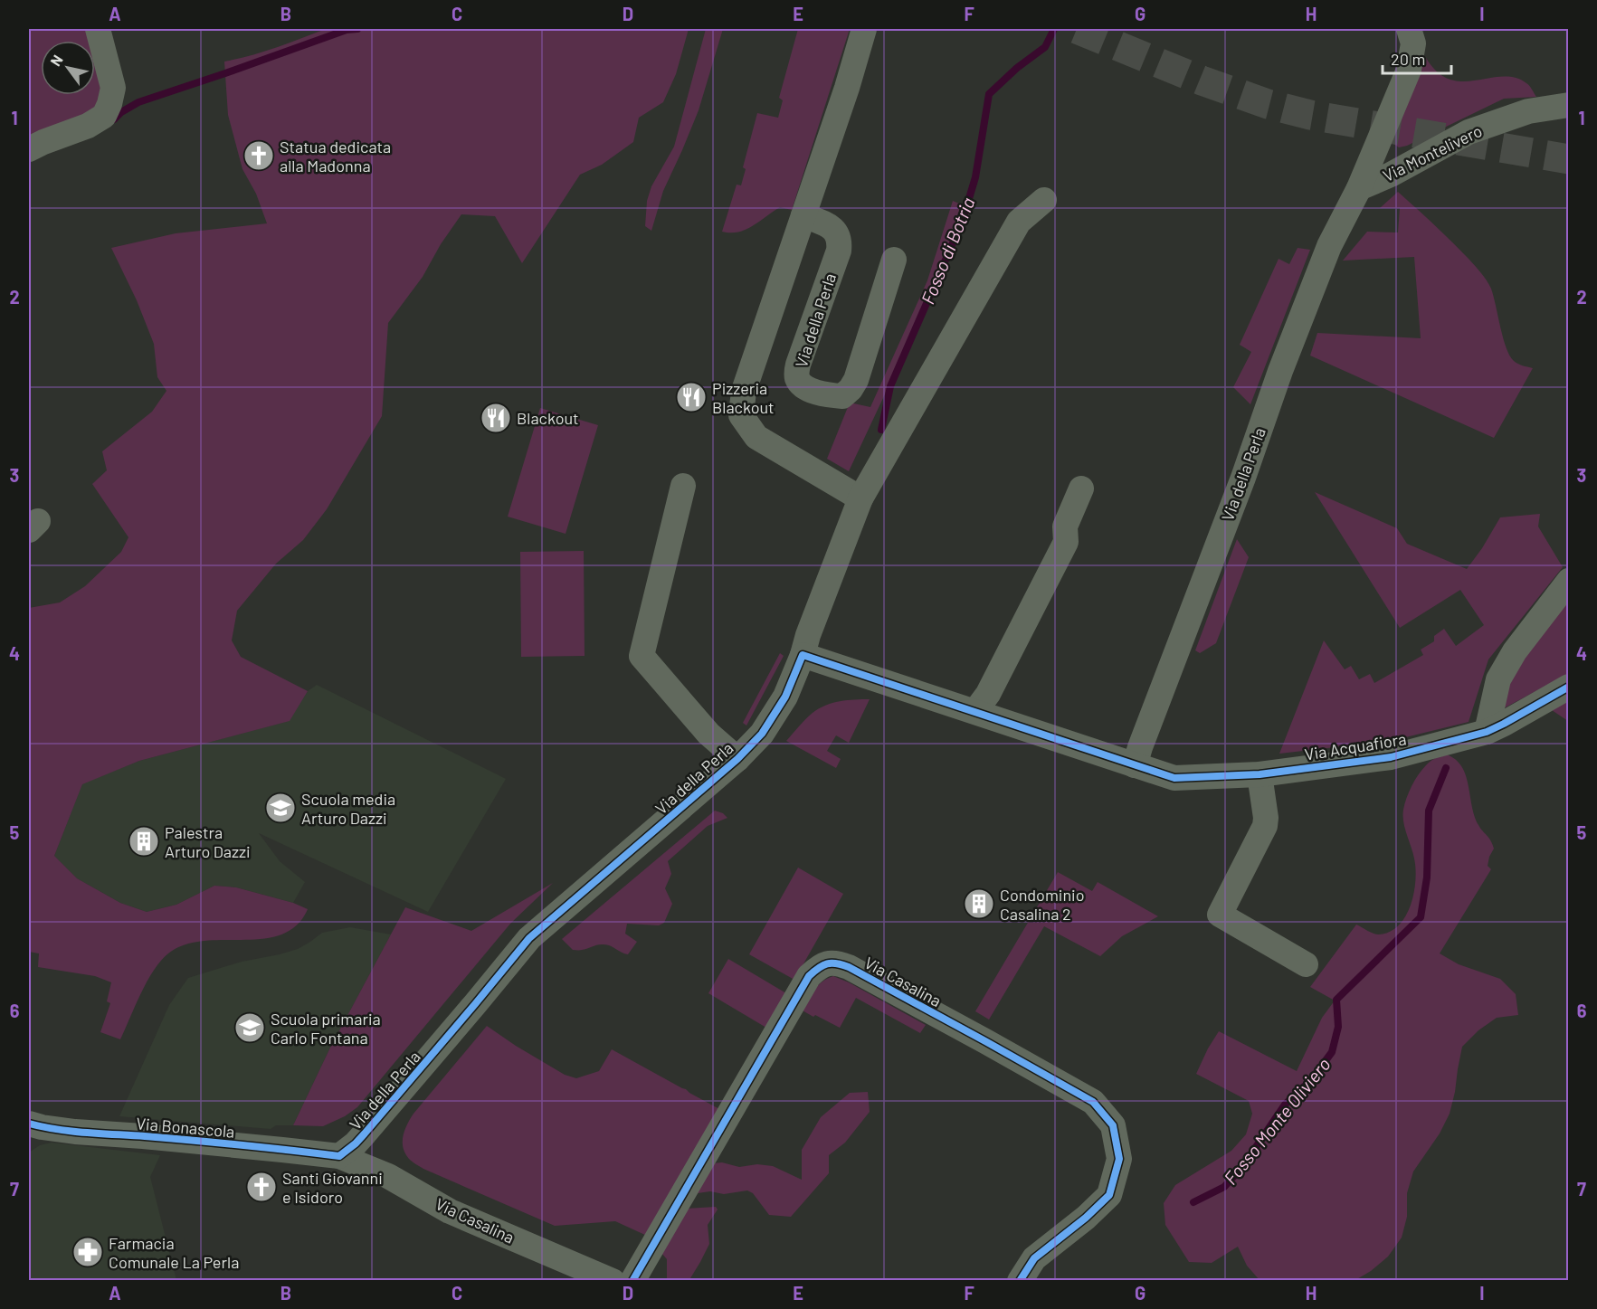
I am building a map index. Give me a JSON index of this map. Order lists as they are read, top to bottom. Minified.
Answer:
{"streets":{"street":["Via Montelivero","Via della Perla","Via Acquafiora","Via Casalina","Via Bonascola"]},"crossings":[["Via Montelivero","Via della Perla"],["Via della Perla","Via Acquafiora"],["Via della Perla","Via Casalina"],["Via della Perla","Via Bonascola"],["Via Casalina","Via Bonascola"]],"water":["Fosso di Botria","Fosso Monte Oliviero"],"places":{"church":["Statua dedicata alla Madonna","Santi Giovanni e Isidoro"],"restaurant":["Pizzeria Blackout","Blackout"],"school or university":["Scuola media Arturo Dazzi","Scuola primaria Carlo Fontana"],"building":["Palestra Arturo Dazzi","Condominio Casalina 2"],"pharmacy":["Farmacia Comunale La Perla"]},"scale_bar":"20 m","north":"top left","grid":{"columns":["A","B","C","D","E","F","G","H","I"],"rows":["1","2","3","4","5","6","7"]}}
